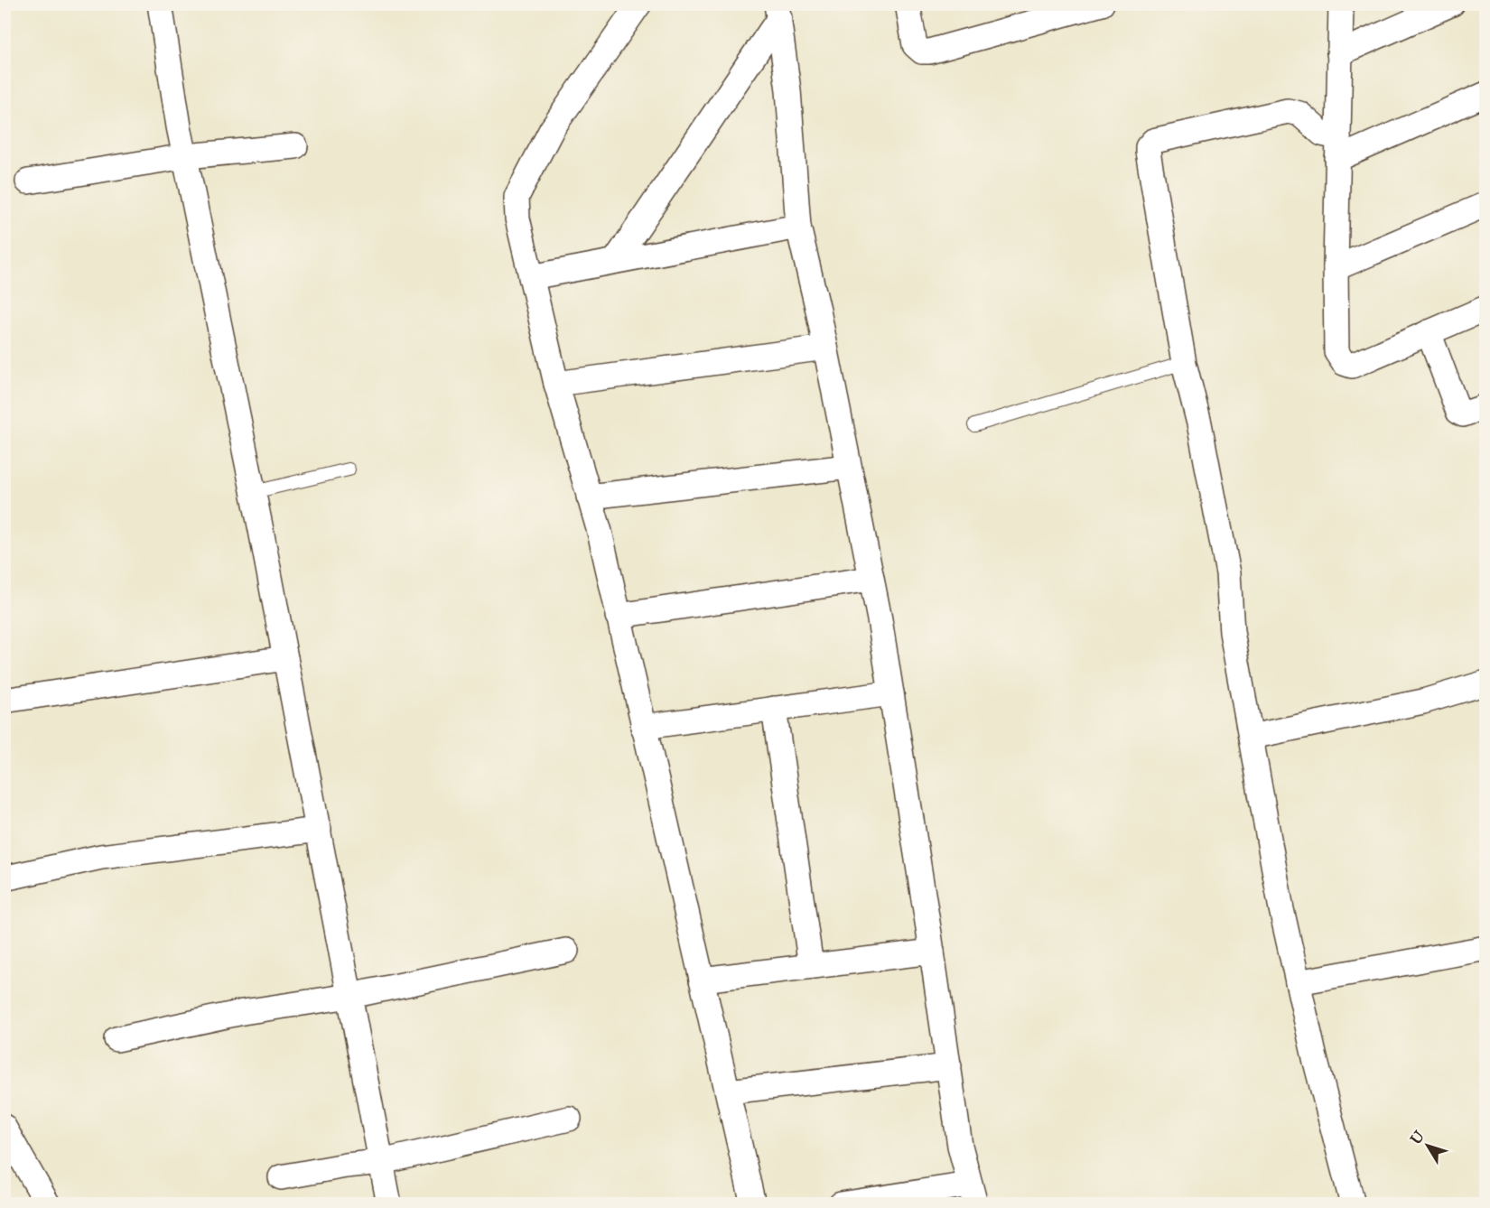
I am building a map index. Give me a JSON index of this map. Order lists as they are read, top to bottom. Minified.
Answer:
{"north":"top left"}
